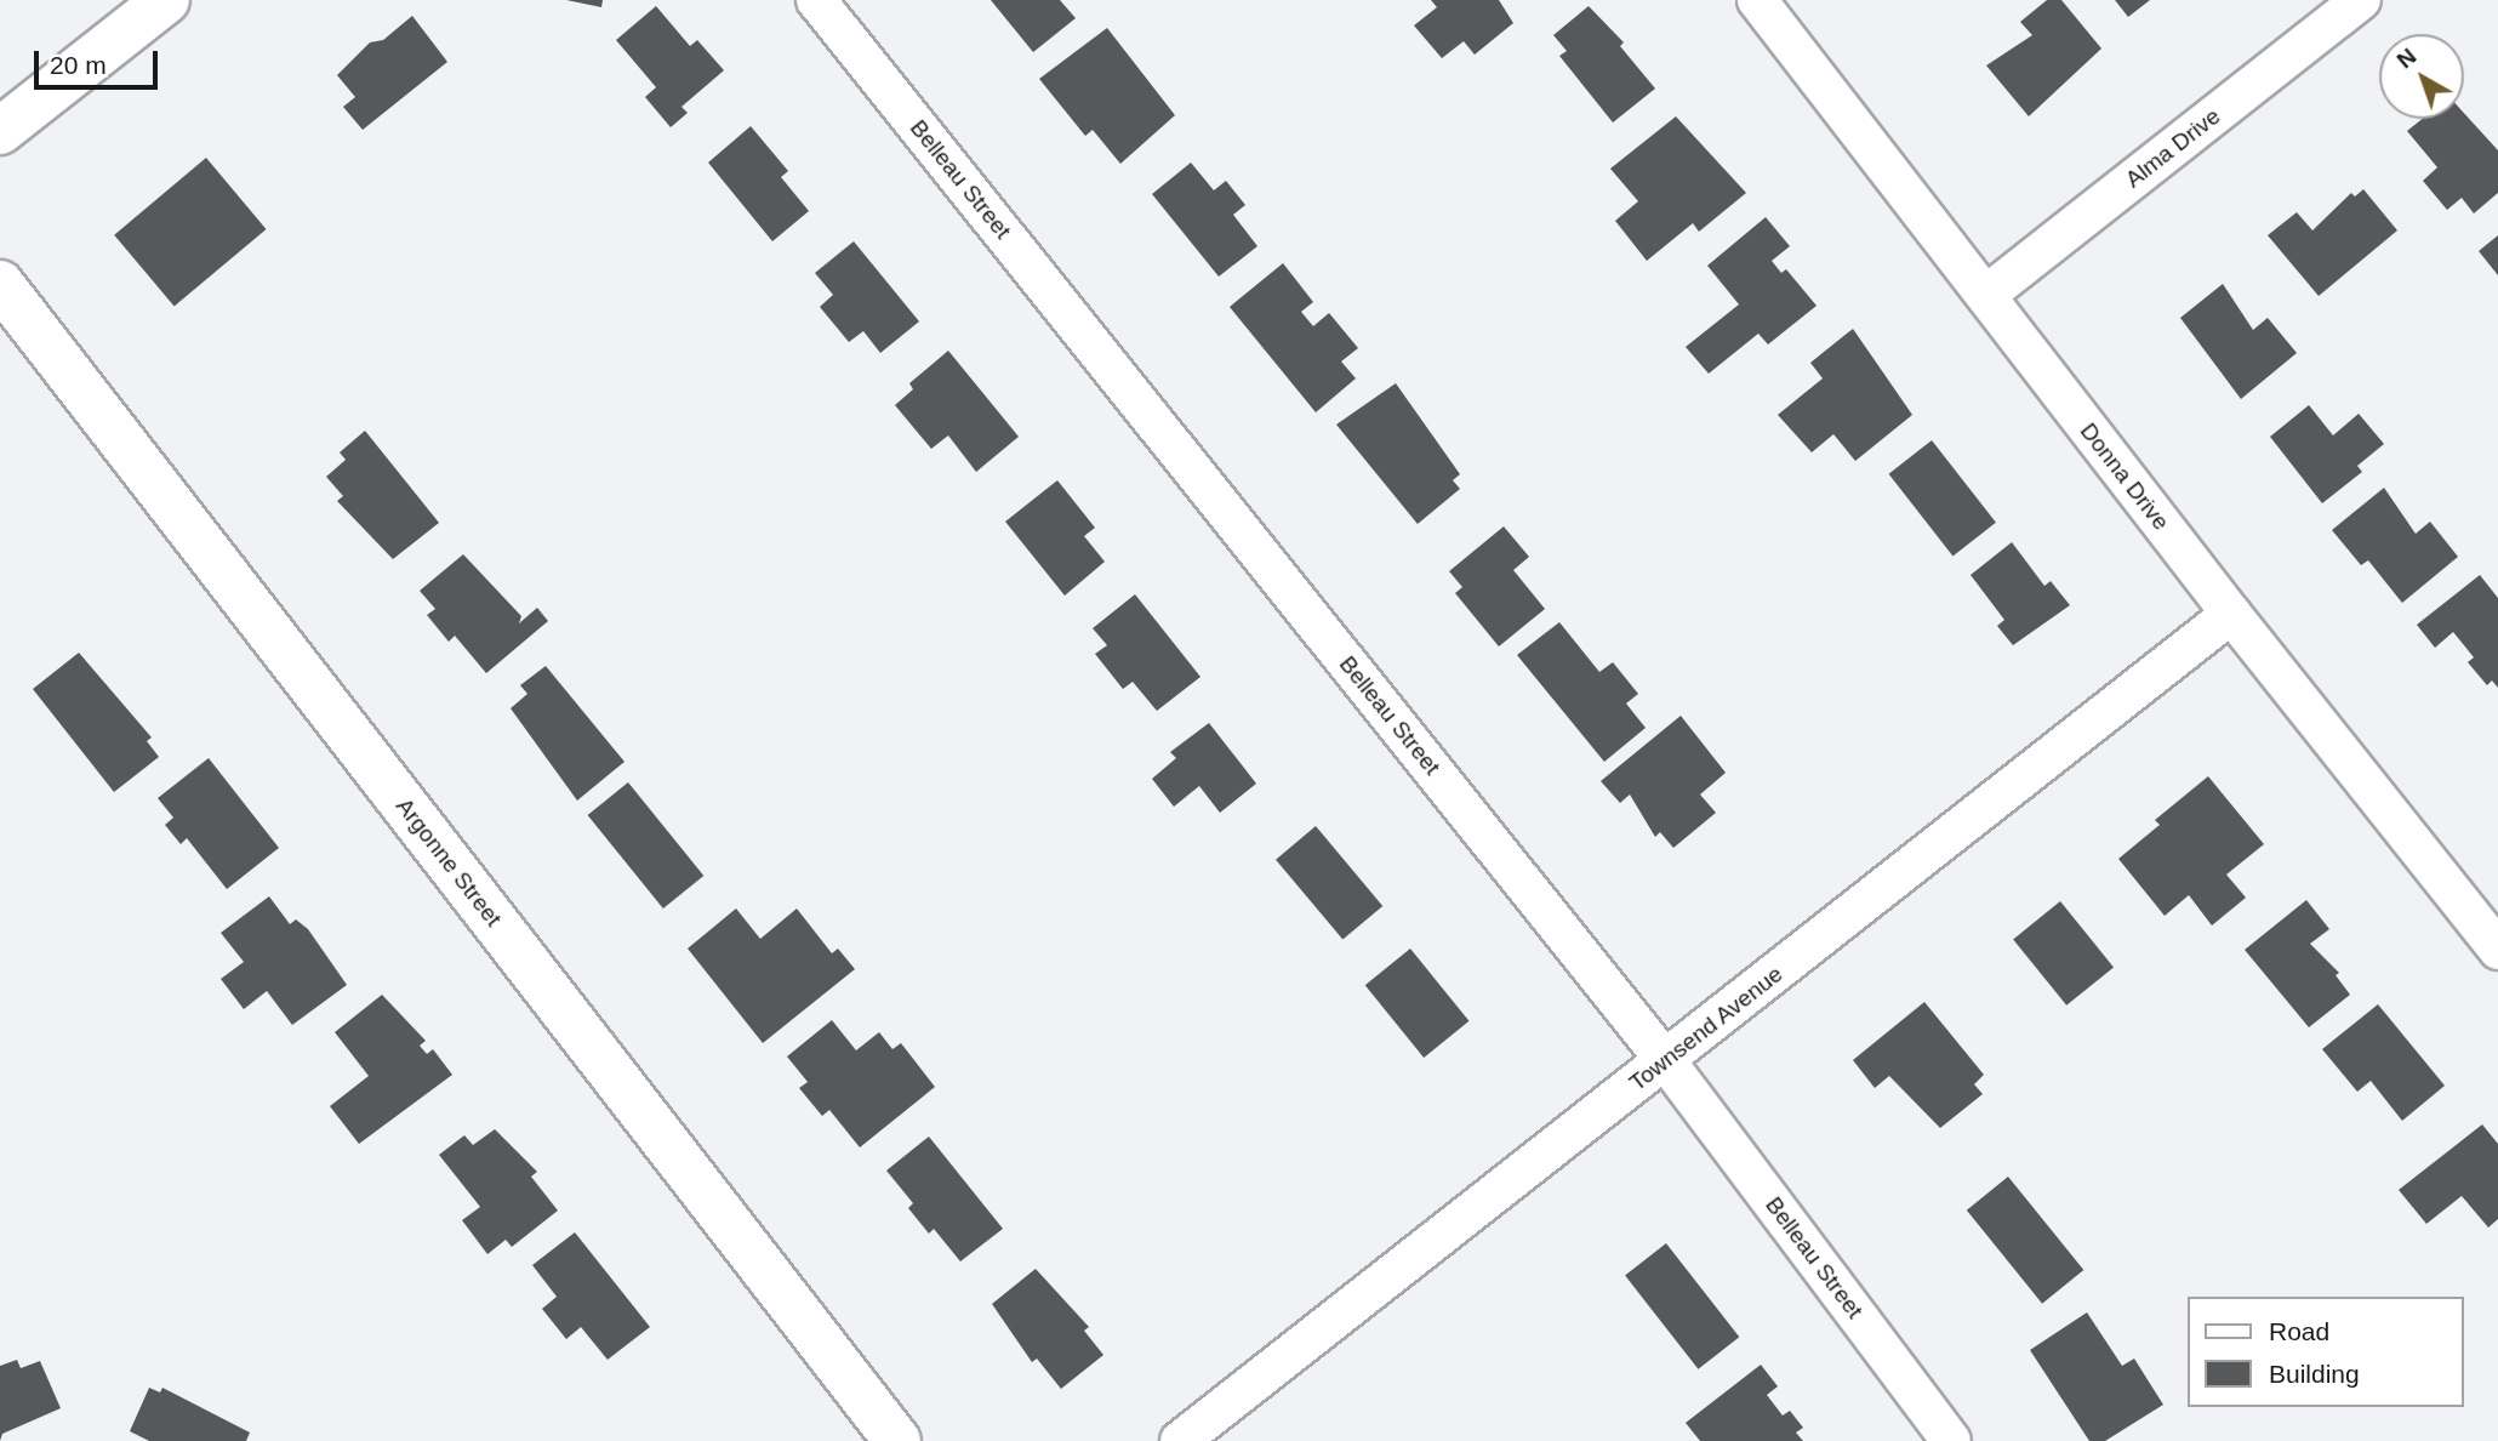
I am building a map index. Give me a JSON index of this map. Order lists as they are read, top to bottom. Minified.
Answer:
{"streets":{"street":["Alma Drive","Belleau Street","Donna Drive","Argonne Street","Townsend Avenue"]},"crossings":[["Alma Drive","Donna Drive"],["Belleau Street","Townsend Avenue"],["Donna Drive","Townsend Avenue"]],"legend":["Road","Building"],"scale_bar":"20 m","north":"top left"}
